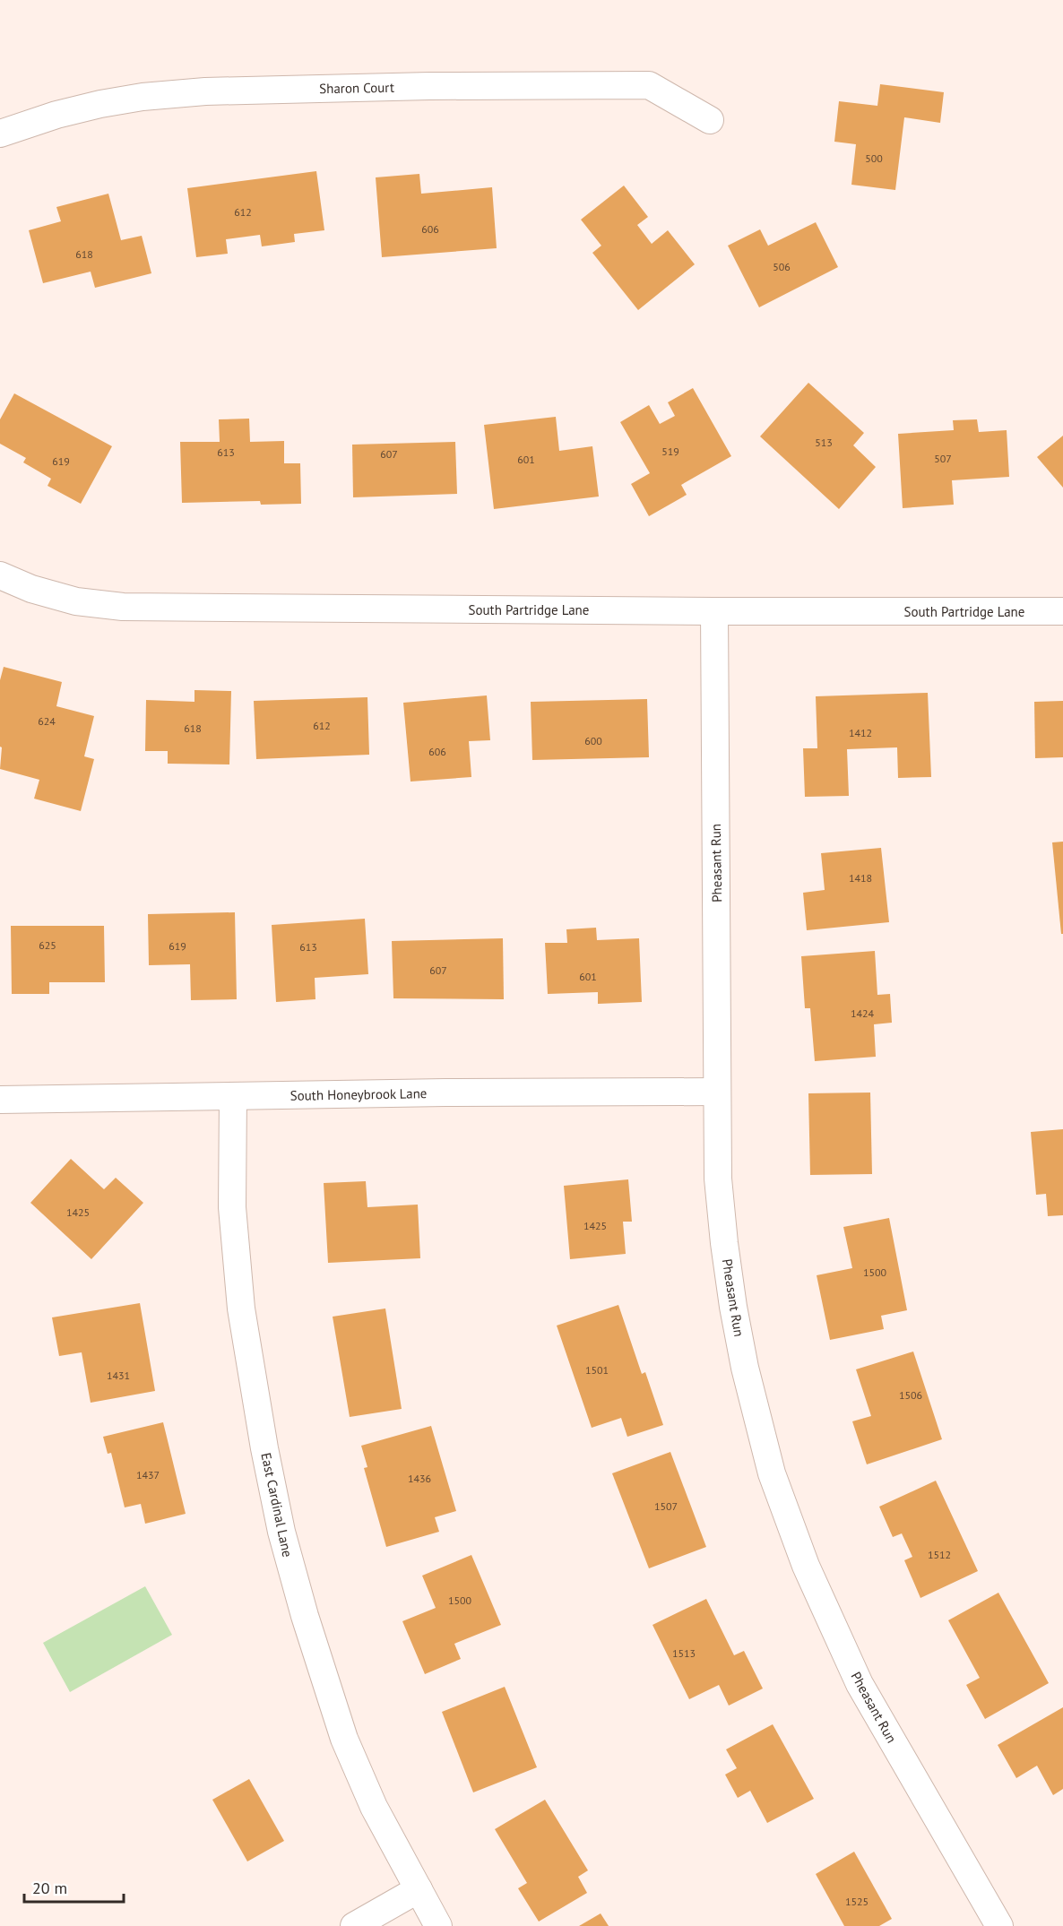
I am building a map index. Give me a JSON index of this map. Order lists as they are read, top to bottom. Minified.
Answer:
{"streets":{"street":["Sharon Court","South Partridge Lane","Pheasant Run","South Honeybrook Lane","East Cardinal Lane"]},"crossings":[["South Partridge Lane","Pheasant Run"],["Pheasant Run","South Honeybrook Lane"],["South Honeybrook Lane","East Cardinal Lane"]],"house_numbers":["500","612","606","618","506","513","519","613","607","507","601","619","624","612","618","1412","600","606","1418","625","619","613","607","601","1424","1425","1425","1500","1501","1431","1506","1437","1436","1507","1512","1500","1513","1525"],"scale_bar":"20 m"}
